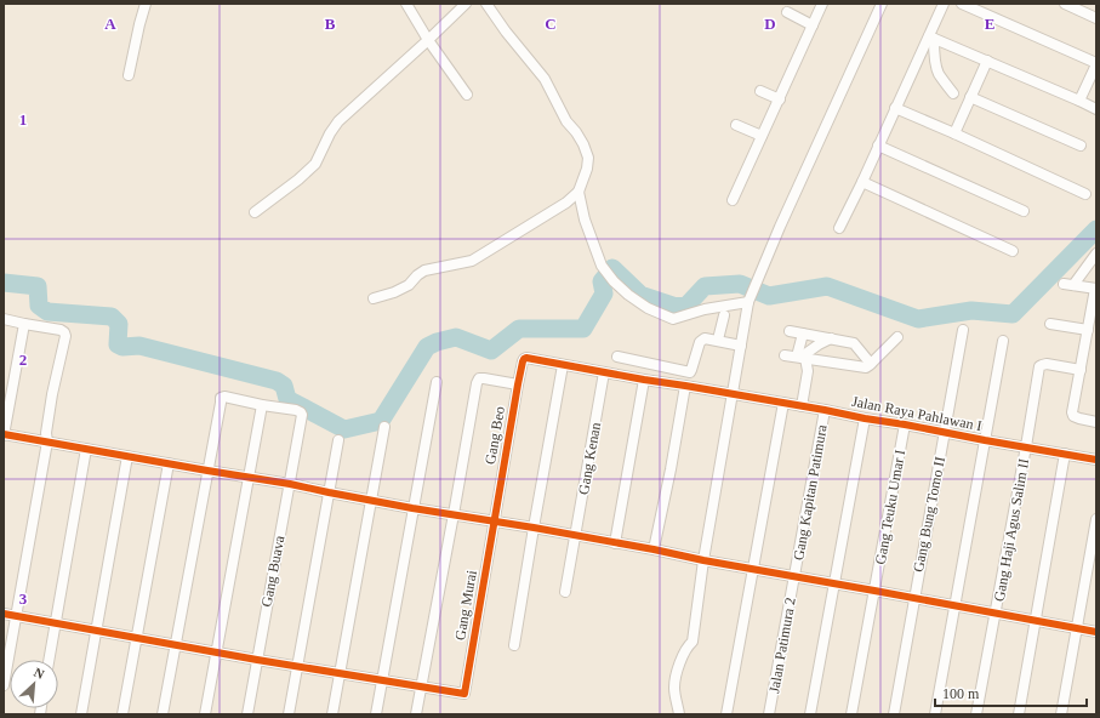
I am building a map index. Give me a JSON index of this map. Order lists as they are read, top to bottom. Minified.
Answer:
{"streets":{"street":["Jalan Raya Pahlawan I","Gang Beo","Gang Kenan","Gang Kapitan Patimura","Gang Teuku Umar I","Gang Bung Tomo II","Gang Haji Agus Salim II","Gang Buava","Gang Murai","Jalan Patimura 2"]},"crossings":[["Jalan Raya Pahlawan I","Gang Beo"],["Jalan Raya Pahlawan I","Gang Kenan"],["Jalan Raya Pahlawan I","Gang Kapitan Patimura"],["Jalan Raya Pahlawan I","Gang Teuku Umar I"],["Jalan Raya Pahlawan I","Gang Bung Tomo II"],["Jalan Raya Pahlawan I","Gang Haji Agus Salim II"],["Gang Beo","Gang Murai"],["Gang Kapitan Patimura","Jalan Patimura 2"]],"scale_bar":"100 m","north":"top right","grid":{"columns":["A","B","C","D","E"],"rows":["1","2","3"]}}
